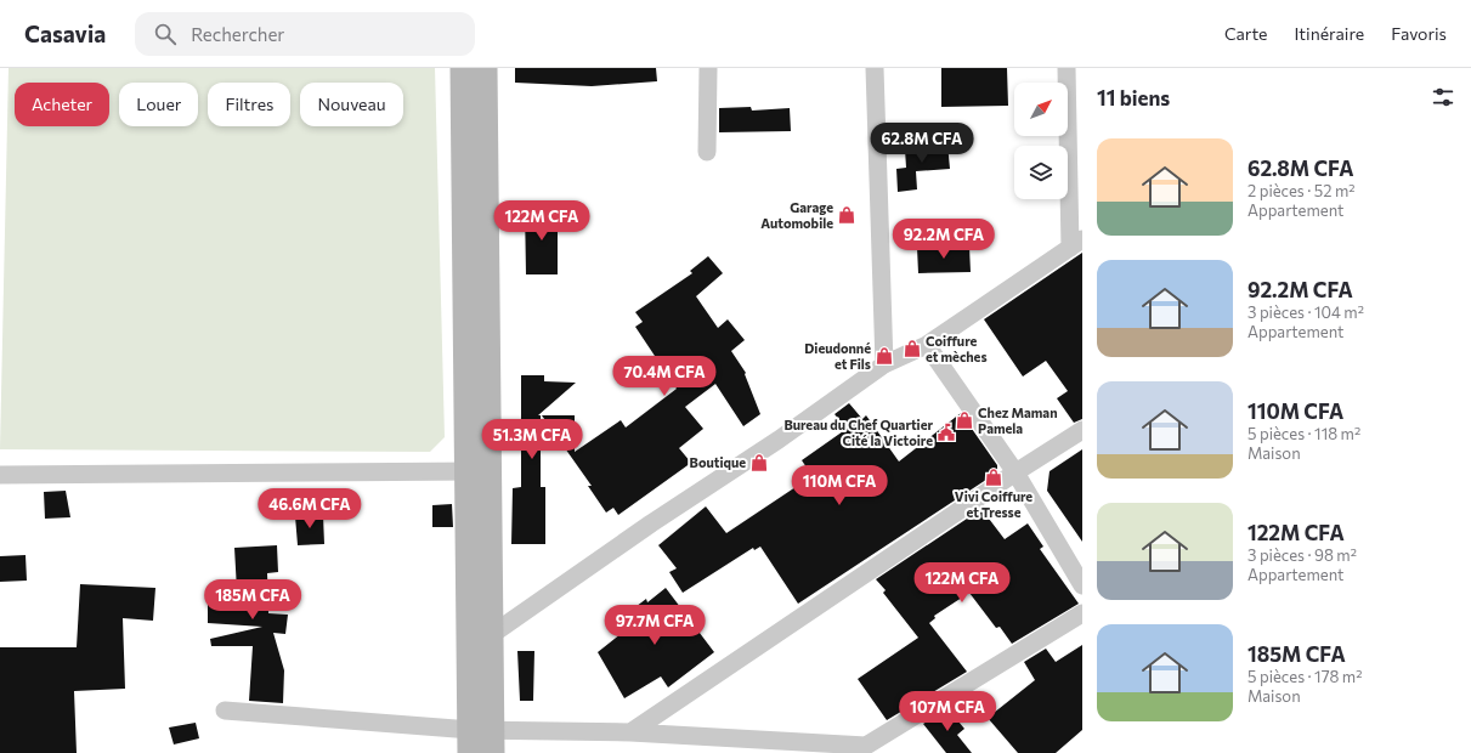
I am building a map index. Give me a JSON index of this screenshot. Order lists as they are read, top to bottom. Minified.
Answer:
{"places":{"shop":["Garage Automobile","Coiffure et mèches","Dieudonné et Fils","Chez Maman Pamela","Boutique","Vivi Coiffure et Tresse"],"public building":["Bureau du Chef Quartier Cité la Victoire"]},"north":"top right","page":{"header":"Casavia","search":"Rechercher","nav":["Carte","Itinéraire","Favoris"],"heading":"11 biens","chip":["Acheter","Louer","Filtres","Nouveau"],"price":["62.8M CFA","122M CFA","92.2M CFA","70.4M CFA","51.3M CFA","110M CFA","46.6M CFA","122M CFA","185M CFA","97.7M CFA","107M CFA"],"list":[{"name":"62.8M CFA","note":"2 pièces · 52 m² · Appartement"},{"name":"92.2M CFA","note":"3 pièces · 104 m² · Appartement"},{"name":"110M CFA","note":"5 pièces · 118 m² · Maison"},{"name":"122M CFA","note":"3 pièces · 98 m² · Appartement"},{"name":"185M CFA","note":"5 pièces · 178 m² · Maison"}]}}
